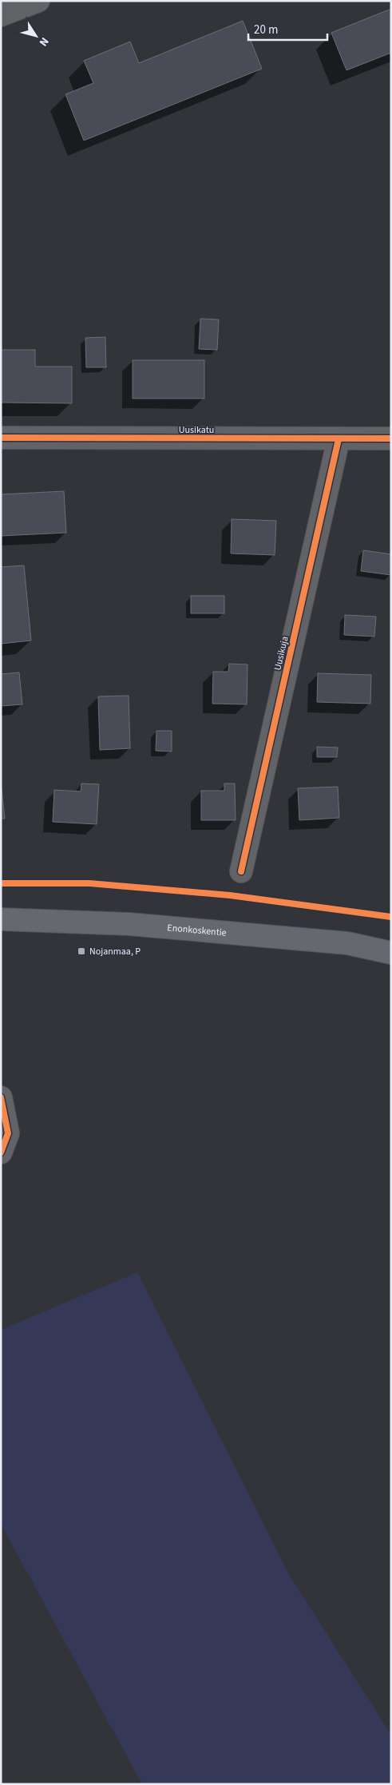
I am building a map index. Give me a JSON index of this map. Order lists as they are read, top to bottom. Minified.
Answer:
{"streets":{"main road":["Enonkoskentie"],"street":["Uusikatu","Uusikuja"]},"crossings":[["Uusikatu","Uusikuja"]],"places":{"transit":["Nojanmaa, P"]},"scale_bar":"20 m","north":"bottom right"}
